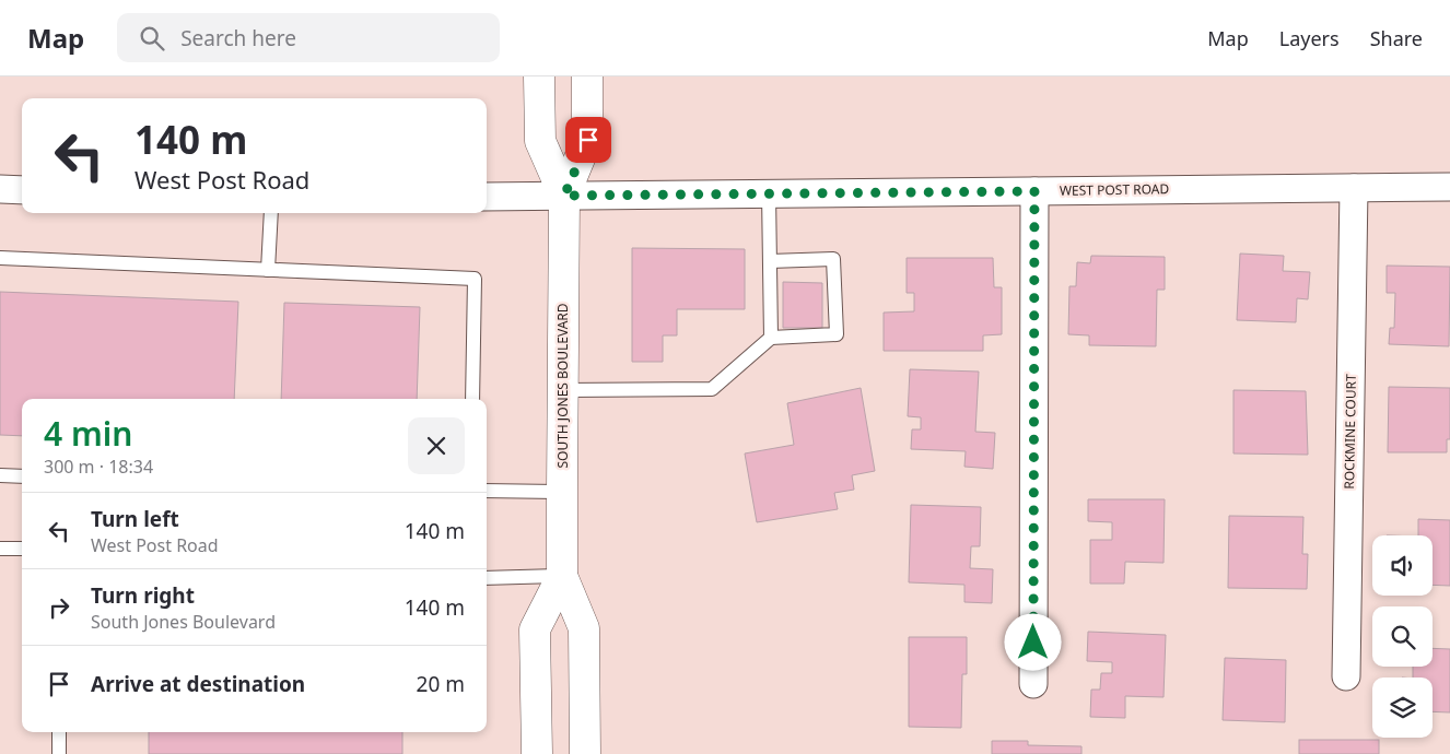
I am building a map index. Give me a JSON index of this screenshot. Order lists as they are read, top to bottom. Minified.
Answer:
{"streets":{"main road":["SOUTH JONES BOULEVARD"],"street":["WEST POST ROAD","ROCKMINE COURT"]},"crossings":[["WEST POST ROAD","SOUTH JONES BOULEVARD"],["WEST POST ROAD","ROCKMINE COURT"]],"page":{"header":"Map","search":"Search here","nav":["Map","Layers","Share"],"turn":["140 m","West Post Road"],"heading":["4 min","300 m · 18:34"],"list":[{"name":"Turn left","note":"West Post Road","value":"140 m"},{"name":"Turn right","note":"South Jones Boulevard","value":"140 m"},{"name":"Arrive at destination","value":"20 m"}]}}
